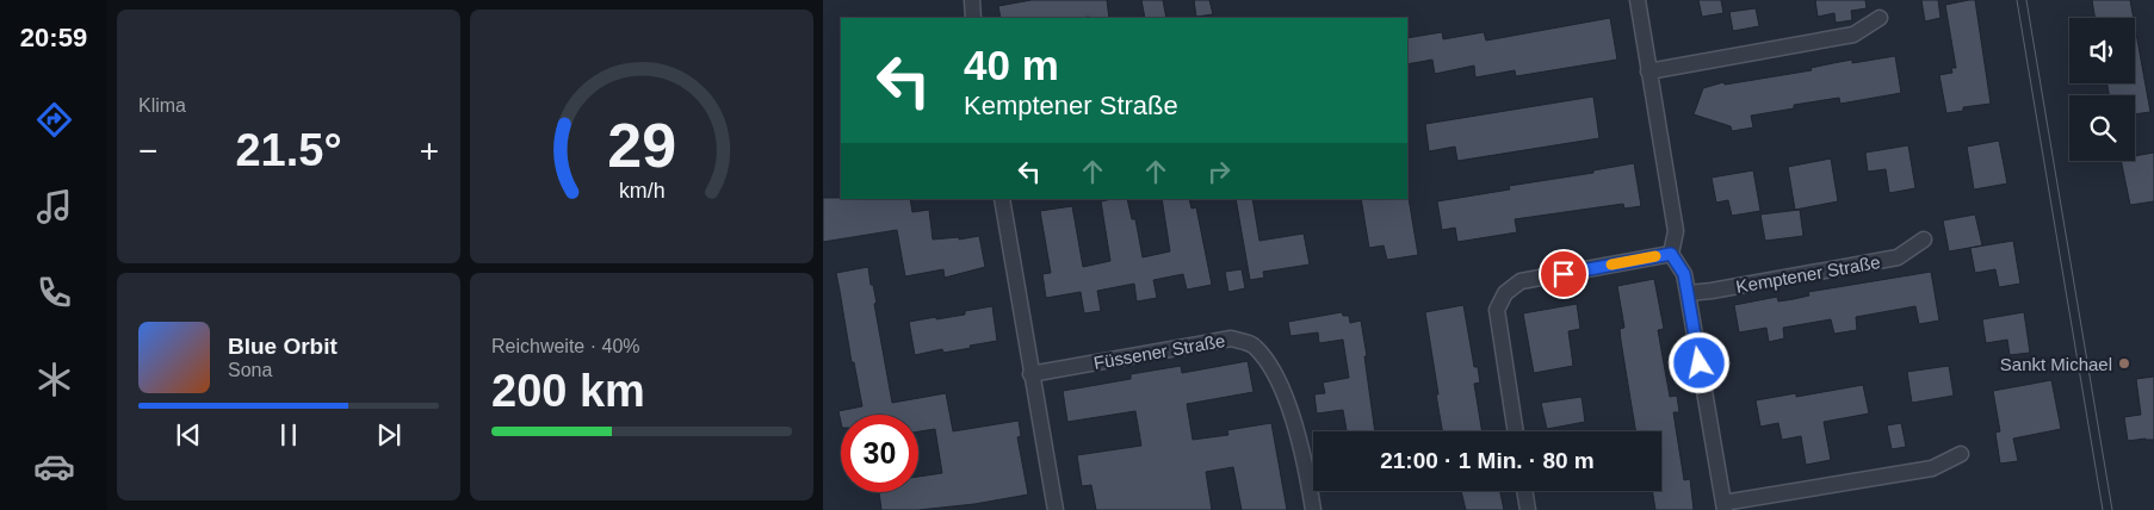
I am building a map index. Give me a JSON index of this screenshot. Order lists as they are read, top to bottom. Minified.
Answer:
{"streets":{"street":["Kemptener Straße","Füssener Straße"]},"places":["Sankt Michael"],"page":{"tabs":"20:59","tile":["Klima",["Reichweite · 40%","200 km"]],"turn":["40 m","Kemptener Straße"],"heat":["−","21.5°","+"],"song":["Blue Orbit","Sona"],"limit":"30","trip":"21:00 · 1 Min. · 80 m","gauge":["29","km/h"]}}
